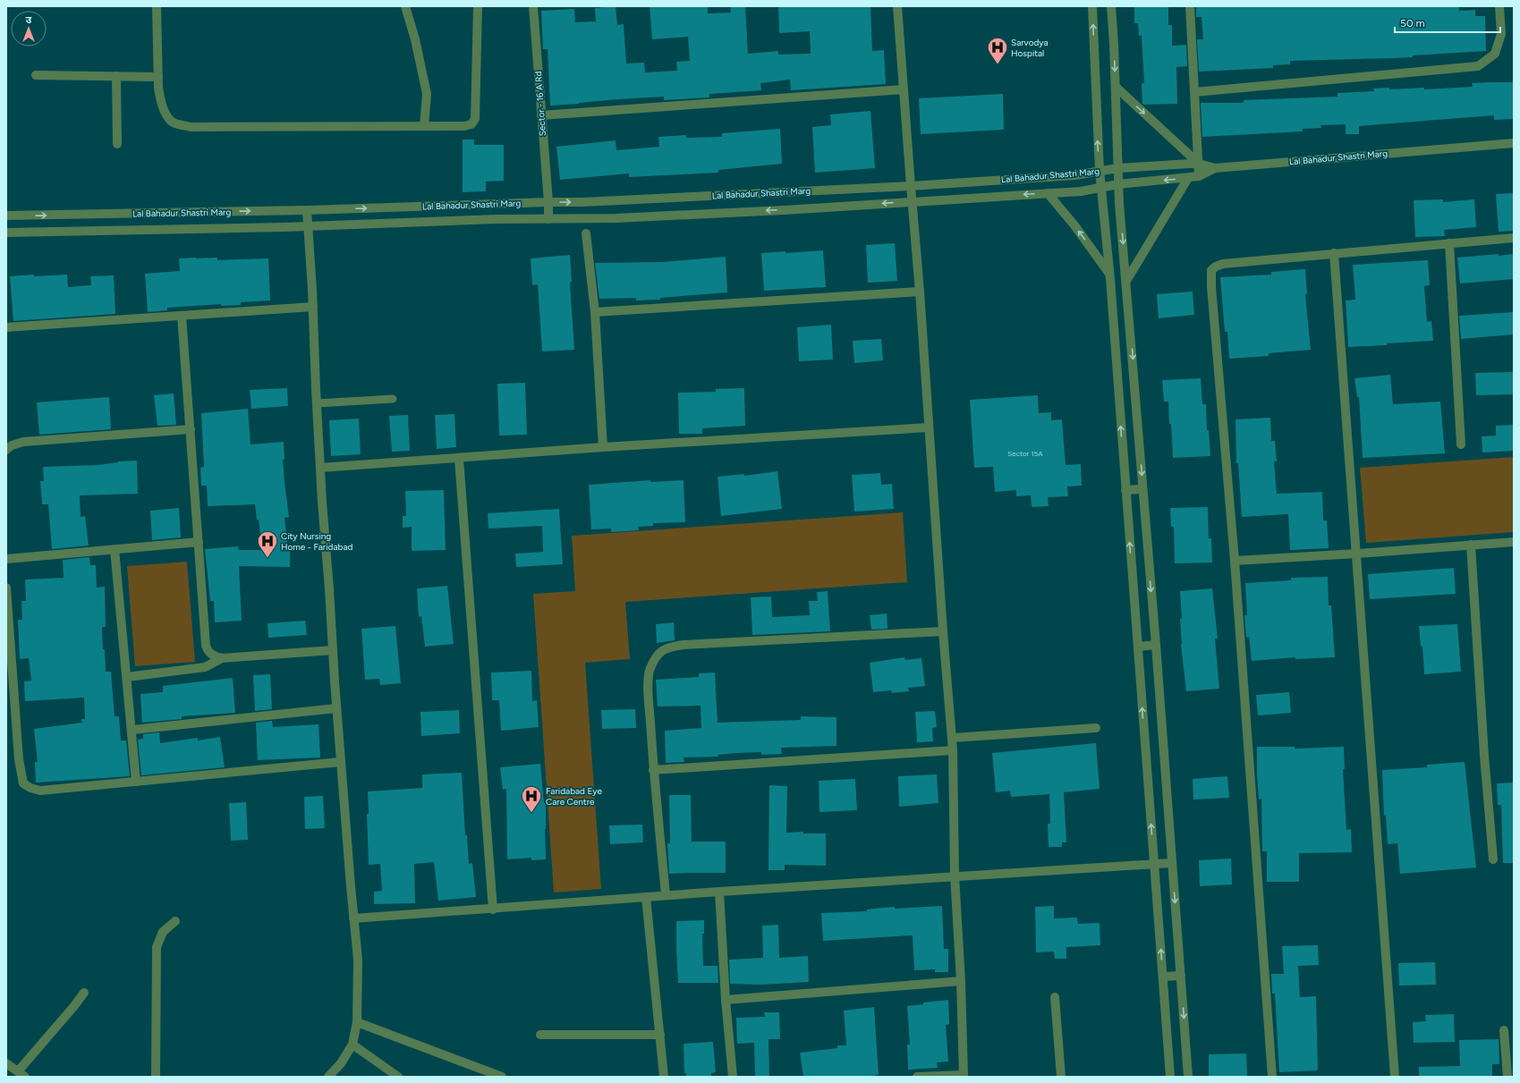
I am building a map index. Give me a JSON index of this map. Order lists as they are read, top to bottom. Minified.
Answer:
{"streets":{"street":["Sector - 16 A Rd","Lal Bahadur Shastri Marg"]},"crossings":[["Sector - 16 A Rd","Lal Bahadur Shastri Marg"]],"places":{"hospital":["Sarvodya Hospital","City Nursing Home - Faridabad","Faridabad Eye Care Centre"]},"house_numbers":["Sector 15A"],"scale_bar":"50 m","north":"top"}
